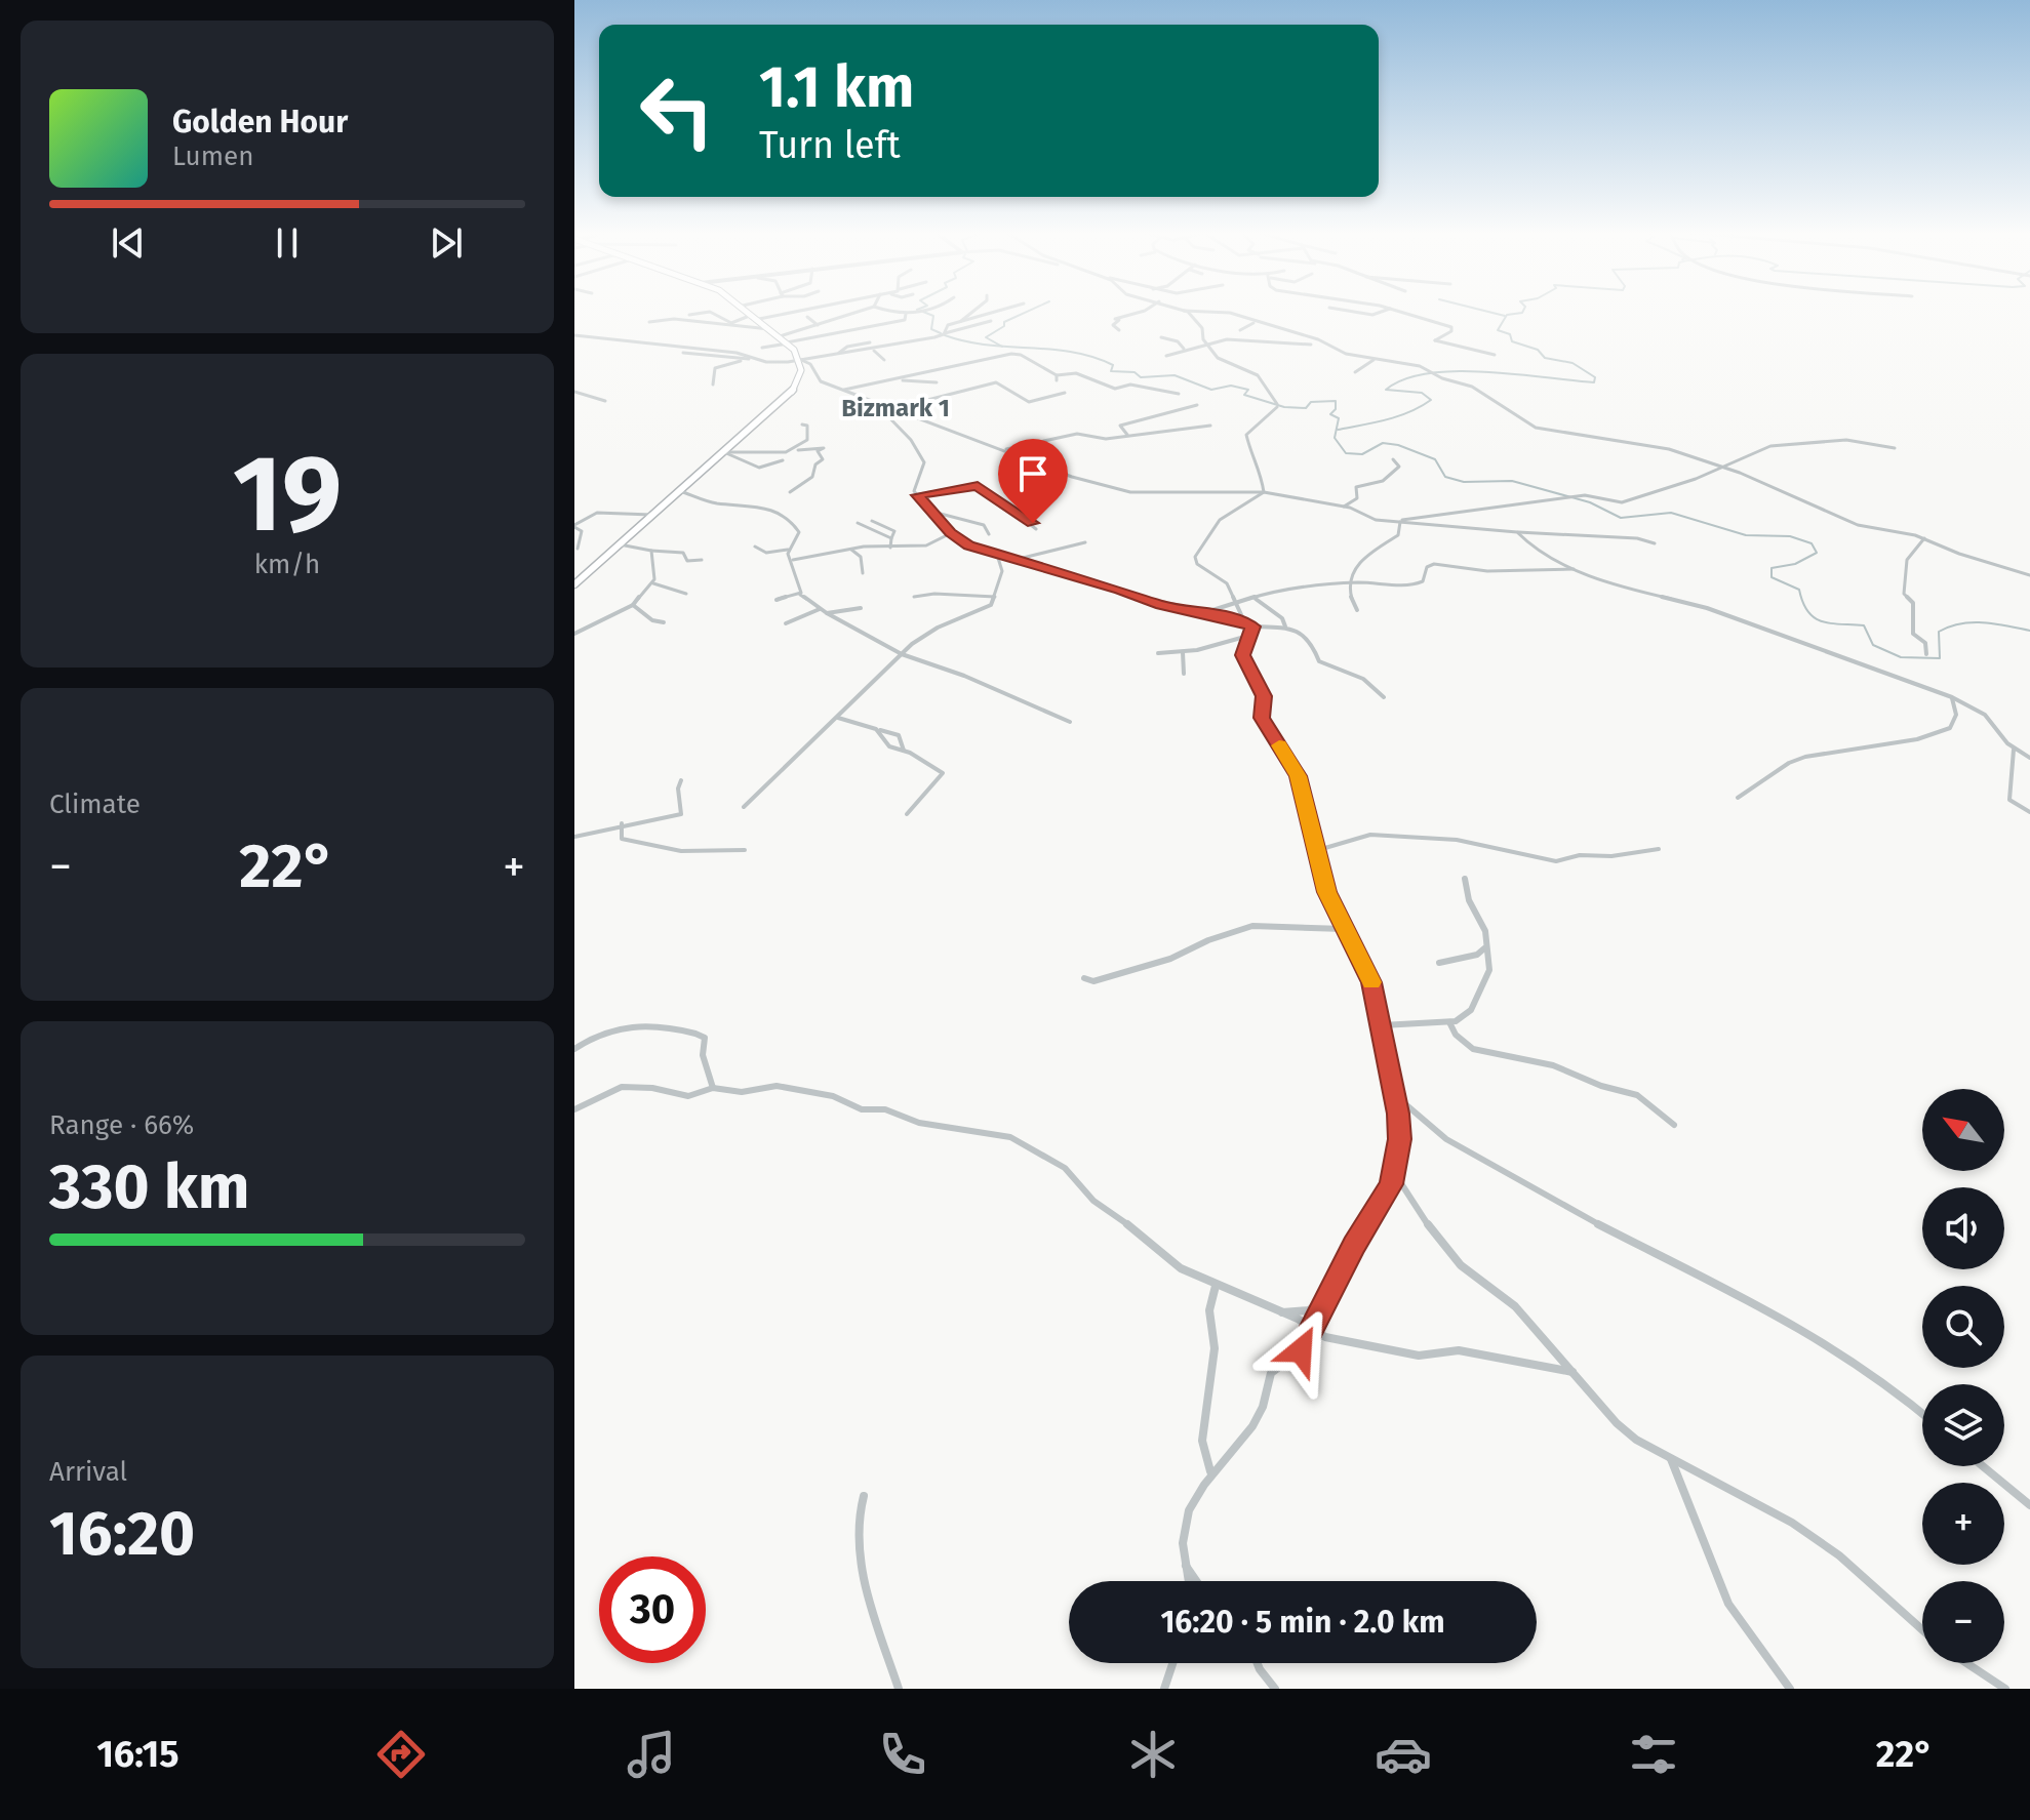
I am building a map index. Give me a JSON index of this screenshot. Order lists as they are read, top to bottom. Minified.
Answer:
{"districts":["Bizmark 1"],"north":"top left","page":{"turn":["1.1 km","Turn left"],"song":["Golden Hour","Lumen"],"tile":[["19","km/h"],"Climate",["Range · 66%","330 km"],["Arrival","16:20"]],"heat":["−","22°","+"],"map_buttons":["+","−"],"limit":"30","trip":"16:20 · 5 min · 2.0 km","tabs":["16:15","22°"]}}
